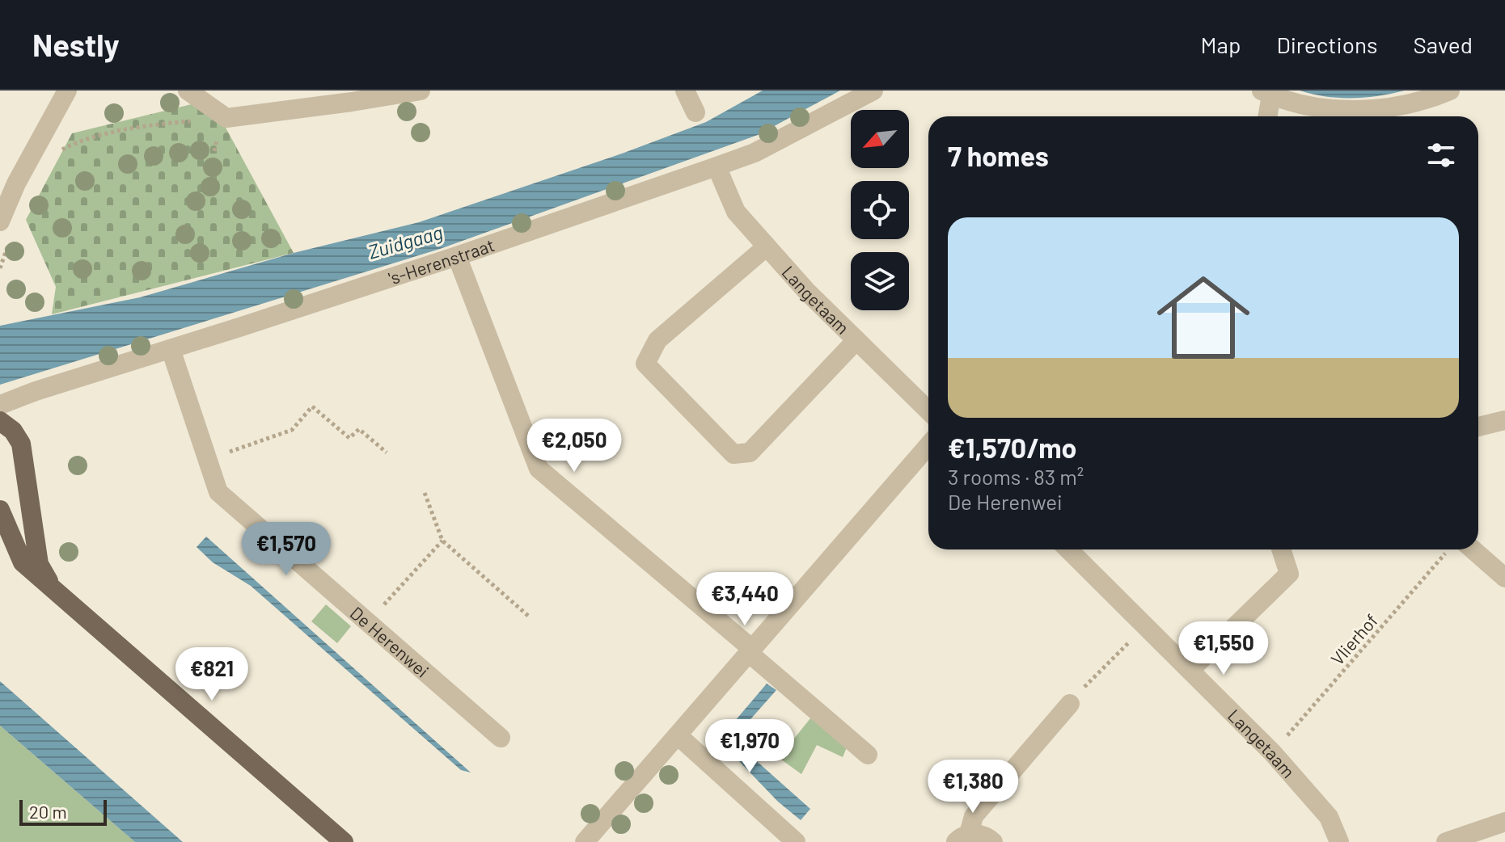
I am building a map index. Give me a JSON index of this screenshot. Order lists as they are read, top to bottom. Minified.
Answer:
{"streets":{"street":["'s-Herenstraat","Langetaam","De Herenwei"],"path":["Vlierhof"]},"crossings":[["'s-Herenstraat","Langetaam"],["'s-Herenstraat","De Herenwei"],["Langetaam","Vlierhof"]],"water":["Zuidgaag"],"scale_bar":"20 m","north":"bottom left","page":{"header":"Nestly","nav":["Map","Directions","Saved"],"heading":"7 homes","list":[{"name":"€1,570/mo","note":"3 rooms · 83 m² · De Herenwei"}],"price":["€2,050","€1,570","€3,440","€1,550","€821","€1,970","€1,380"],"scale":"20 m"}}
